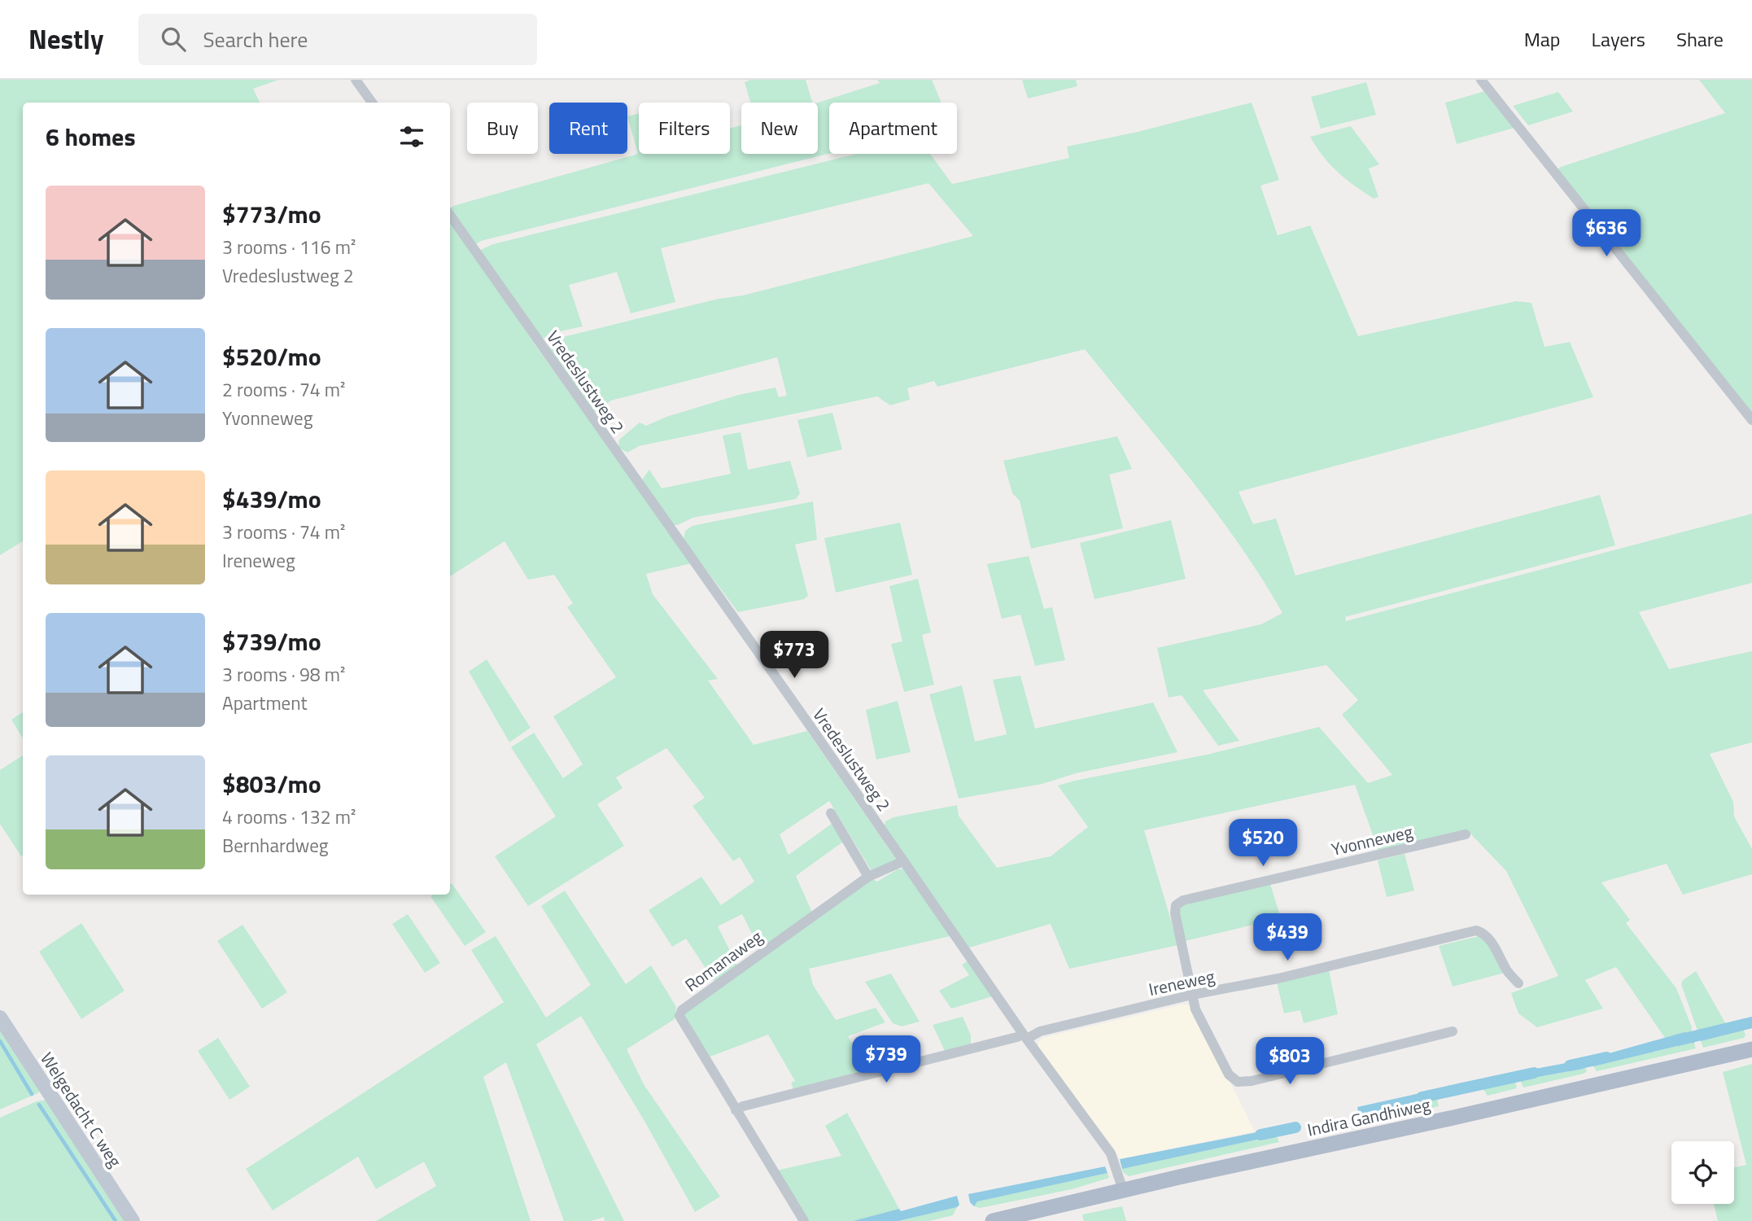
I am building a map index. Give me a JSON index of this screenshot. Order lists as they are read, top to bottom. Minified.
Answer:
{"streets":{"main road":["Indira Gandhiweg"],"street":["Vredeslustweg 2","Yvonneweg","Romanaweg","Ireneweg","Welgedacht C weg"]},"crossings":[["Vredeslustweg 2","Ireneweg"],["Vredeslustweg 2","Indira Gandhiweg"],["Yvonneweg","Ireneweg"],["Romanaweg","Ireneweg"]],"page":{"header":"Nestly","search":"Search here","nav":["Map","Layers","Share"],"chip":["Buy","Rent","Filters","New","Apartment"],"heading":"6 homes","list":[{"name":"$773/mo","note":"3 rooms · 116 m² · Vredeslustweg 2"},{"name":"$520/mo","note":"2 rooms · 74 m² · Yvonneweg"},{"name":"$439/mo","note":"3 rooms · 74 m² · Ireneweg"},{"name":"$739/mo","note":"3 rooms · 98 m² · Apartment"},{"name":"$803/mo","note":"4 rooms · 132 m² · Bernhardweg"}],"price":["$636","$773","$520","$439","$739","$803"]}}
